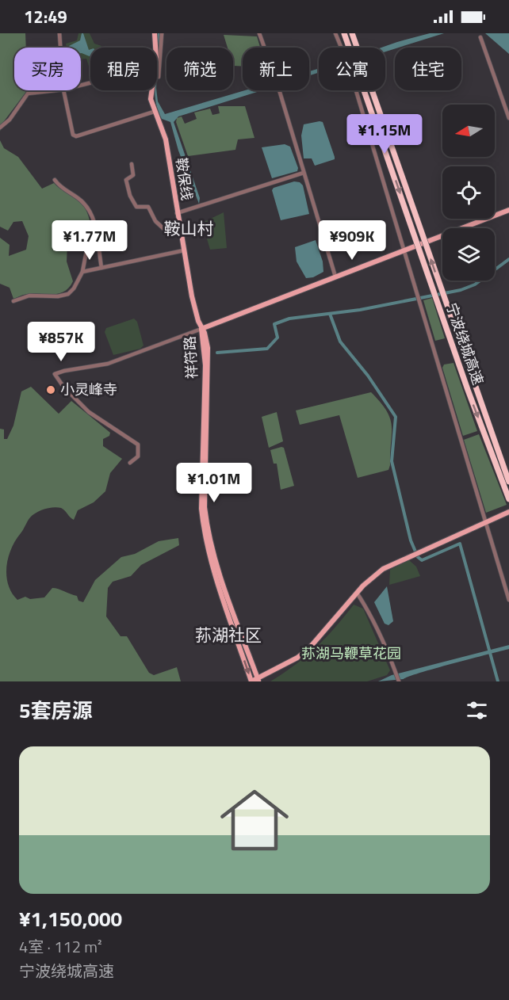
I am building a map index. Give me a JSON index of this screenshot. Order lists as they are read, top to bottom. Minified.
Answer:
{"streets":{"highway":["宁波绕城高速"],"main road":["鞍保线","祥符路"]},"crossings":[["鞍保线","祥符路"]],"districts":["鞍山村","荪湖社区"],"parks":["荪湖马鞭草花园"],"places":["小灵峰寺"],"north":"left","page":{"status":"12:49","chip":["买房","租房","筛选","新上","公寓","住宅"],"price":["¥1.15M","¥1.77M","¥909K","¥857K","¥1.01M"],"heading":"5套房源","list":[{"name":"¥1,150,000","note":"4室 · 112 m² · 宁波绕城高速"}]}}
